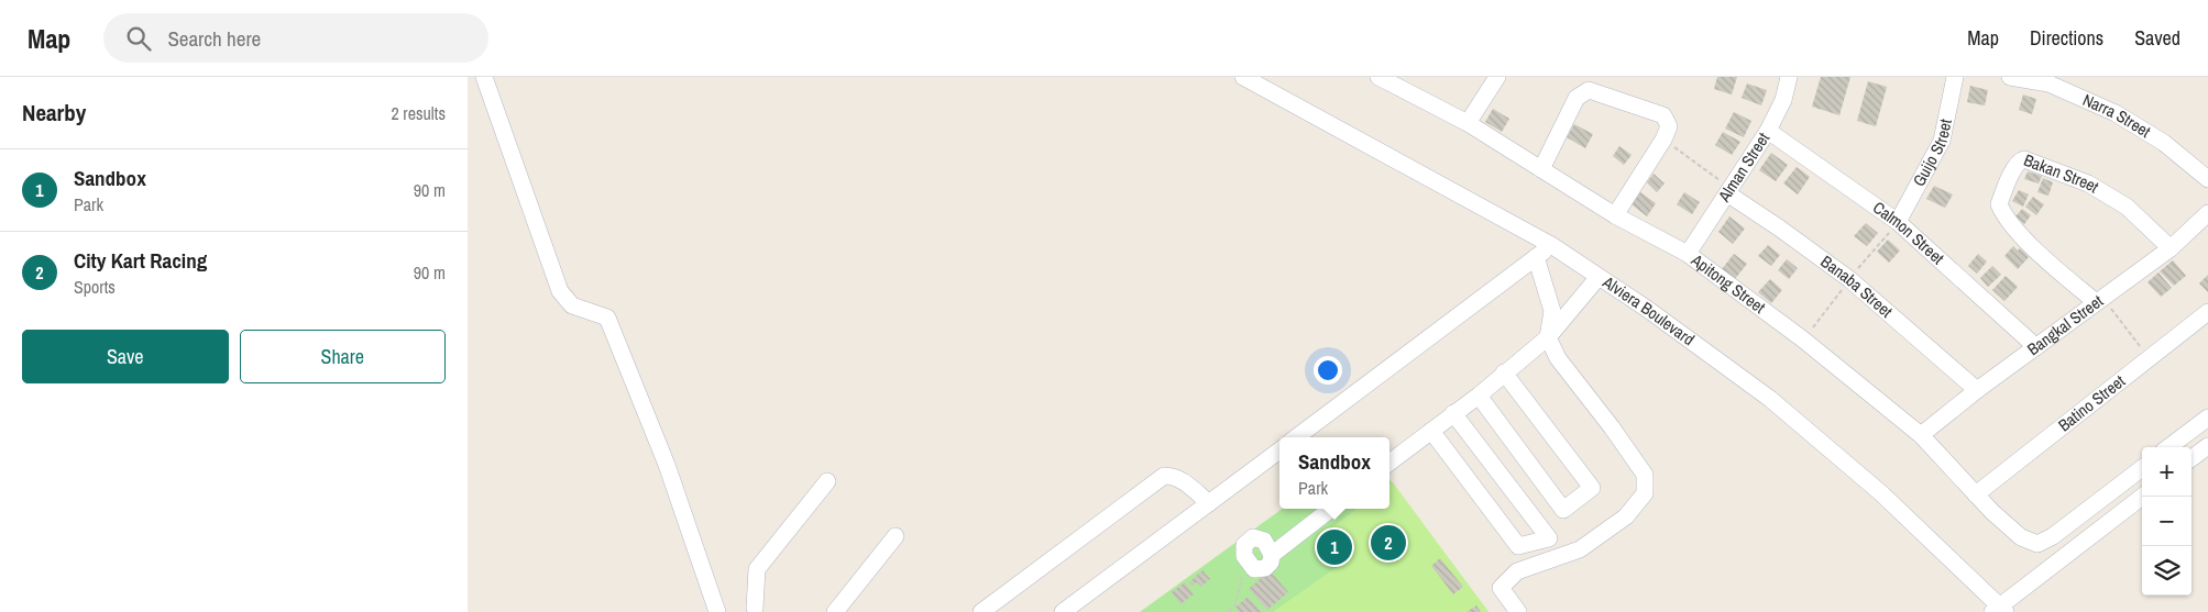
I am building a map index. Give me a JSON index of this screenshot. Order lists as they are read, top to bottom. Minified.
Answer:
{"streets":{"street":["Narra Street","Guijo Street","Alman Street","Bakan Street","Calmon Street","Apitong Street","Banaba Street","Alviera Boulevard","Bangkal Street","Batino Street"]},"crossings":[["Guijo Street","Calmon Street"],["Alman Street","Calmon Street"],["Alman Street","Apitong Street"],["Alman Street","Banaba Street"],["Bakan Street","Bangkal Street"],["Calmon Street","Bangkal Street"],["Apitong Street","Bangkal Street"],["Apitong Street","Batino Street"],["Banaba Street","Bangkal Street"]],"page":{"header":"Map","search":"Search here","nav":["Map","Directions","Saved"],"heading":["Nearby","2 results"],"list":[{"mark":"1","name":"Sandbox","note":"Park","value":"90 m"},{"mark":"2","name":"City Kart Racing","note":"Sports","value":"90 m"}],"buttons":["Save","Share"],"popup":["Sandbox","Park"],"map_buttons":["+","−"],"pins":["2","1"]}}
